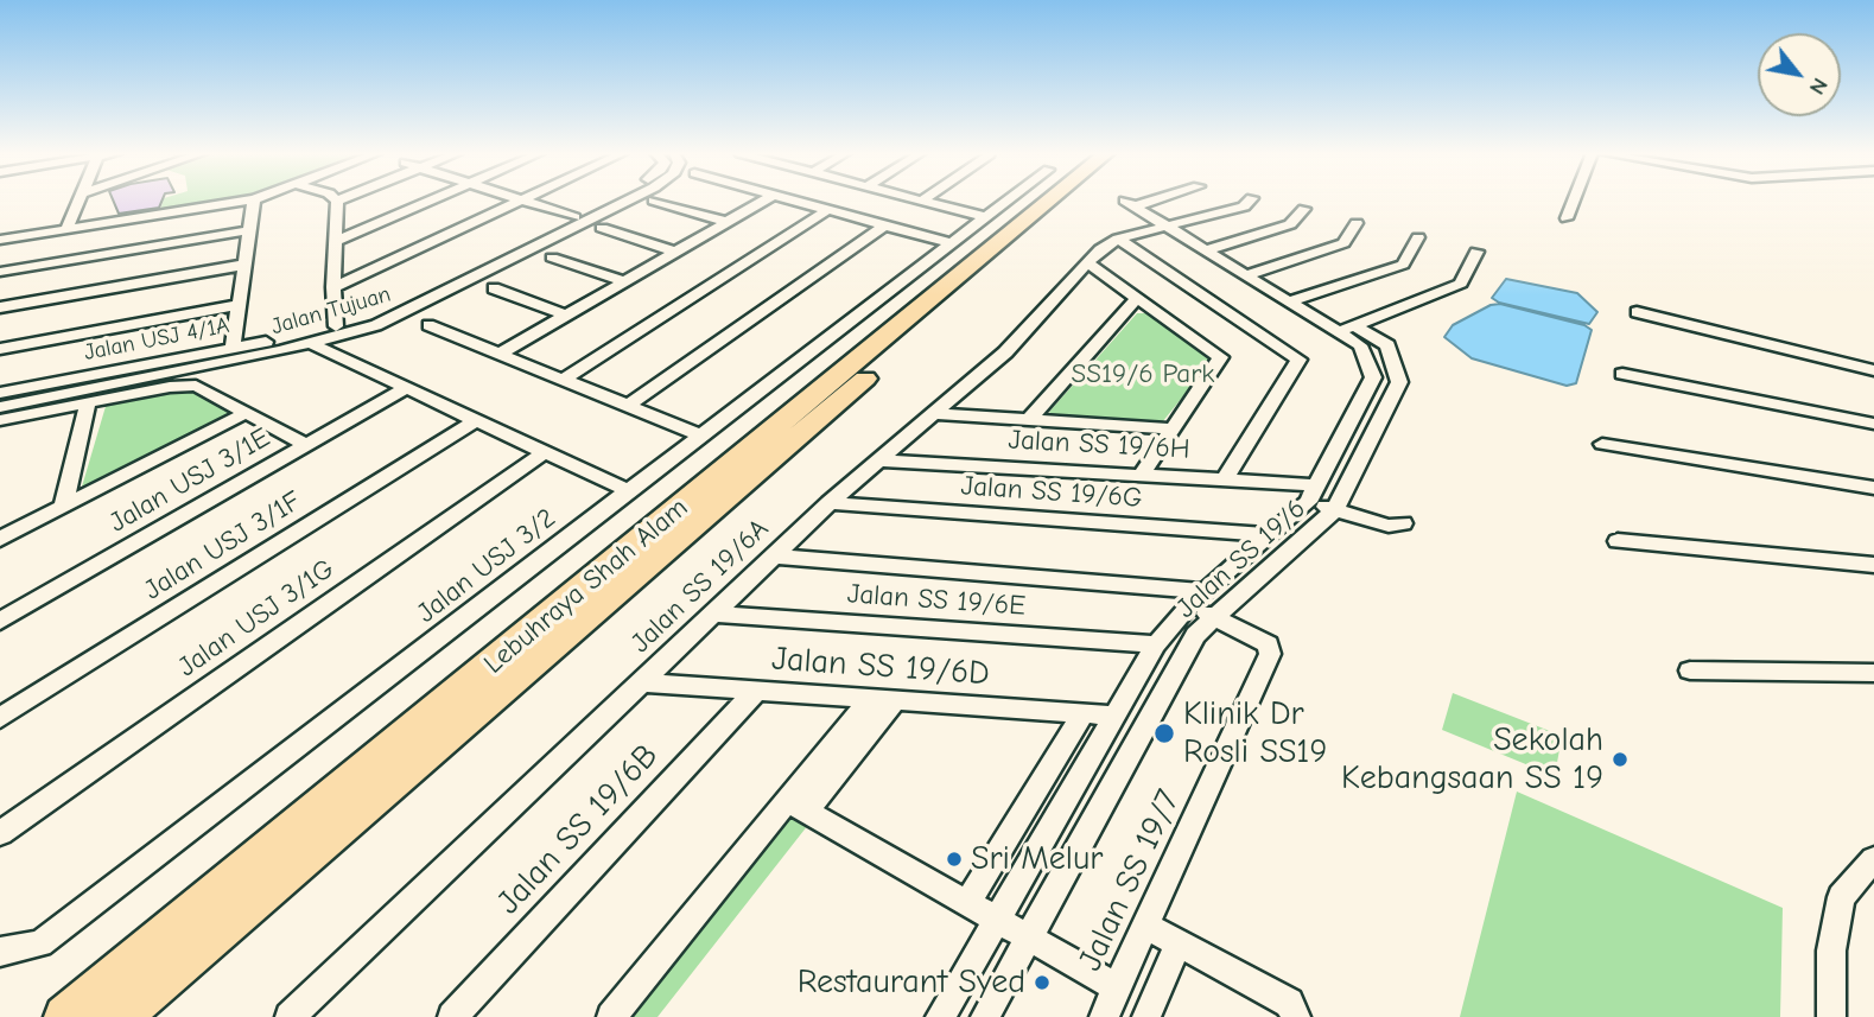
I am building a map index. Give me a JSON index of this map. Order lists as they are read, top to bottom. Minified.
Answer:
{"streets":{"highway":["Lebuhraya Shah Alam"],"street":["Jalan Tujuan","Jalan USJ 4/1A","Jalan SS 19/6H","Jalan USJ 3/1E","Jalan SS 19/6G","Jalan USJ 3/1F","Jalan SS 19/6","Jalan USJ 3/2","Jalan SS 19/6A","Jalan SS 19/6E","Jalan USJ 3/1G","Jalan SS 19/6D","Jalan SS 19/6B","Jalan SS 19/7"]},"crossings":[["Jalan SS 19/6H","Jalan SS 19/6"],["Jalan SS 19/6H","Jalan SS 19/6A"],["Jalan SS 19/6G","Jalan SS 19/6"],["Jalan SS 19/6G","Jalan SS 19/6A"],["Jalan SS 19/6","Jalan SS 19/6A"],["Jalan SS 19/6","Jalan SS 19/6E"],["Jalan SS 19/6","Jalan SS 19/6D"],["Jalan SS 19/6","Jalan SS 19/7"],["Jalan SS 19/6A","Jalan SS 19/6E"],["Jalan SS 19/6A","Jalan SS 19/6D"],["Jalan SS 19/6D","Jalan SS 19/6B"]],"parks":["SS19/6 Park"],"places":["Klinik Dr Rosli SS19","Sekolah Kebangsaan SS 19","Sri Melur","Restaurant Syed"],"north":"bottom right"}
